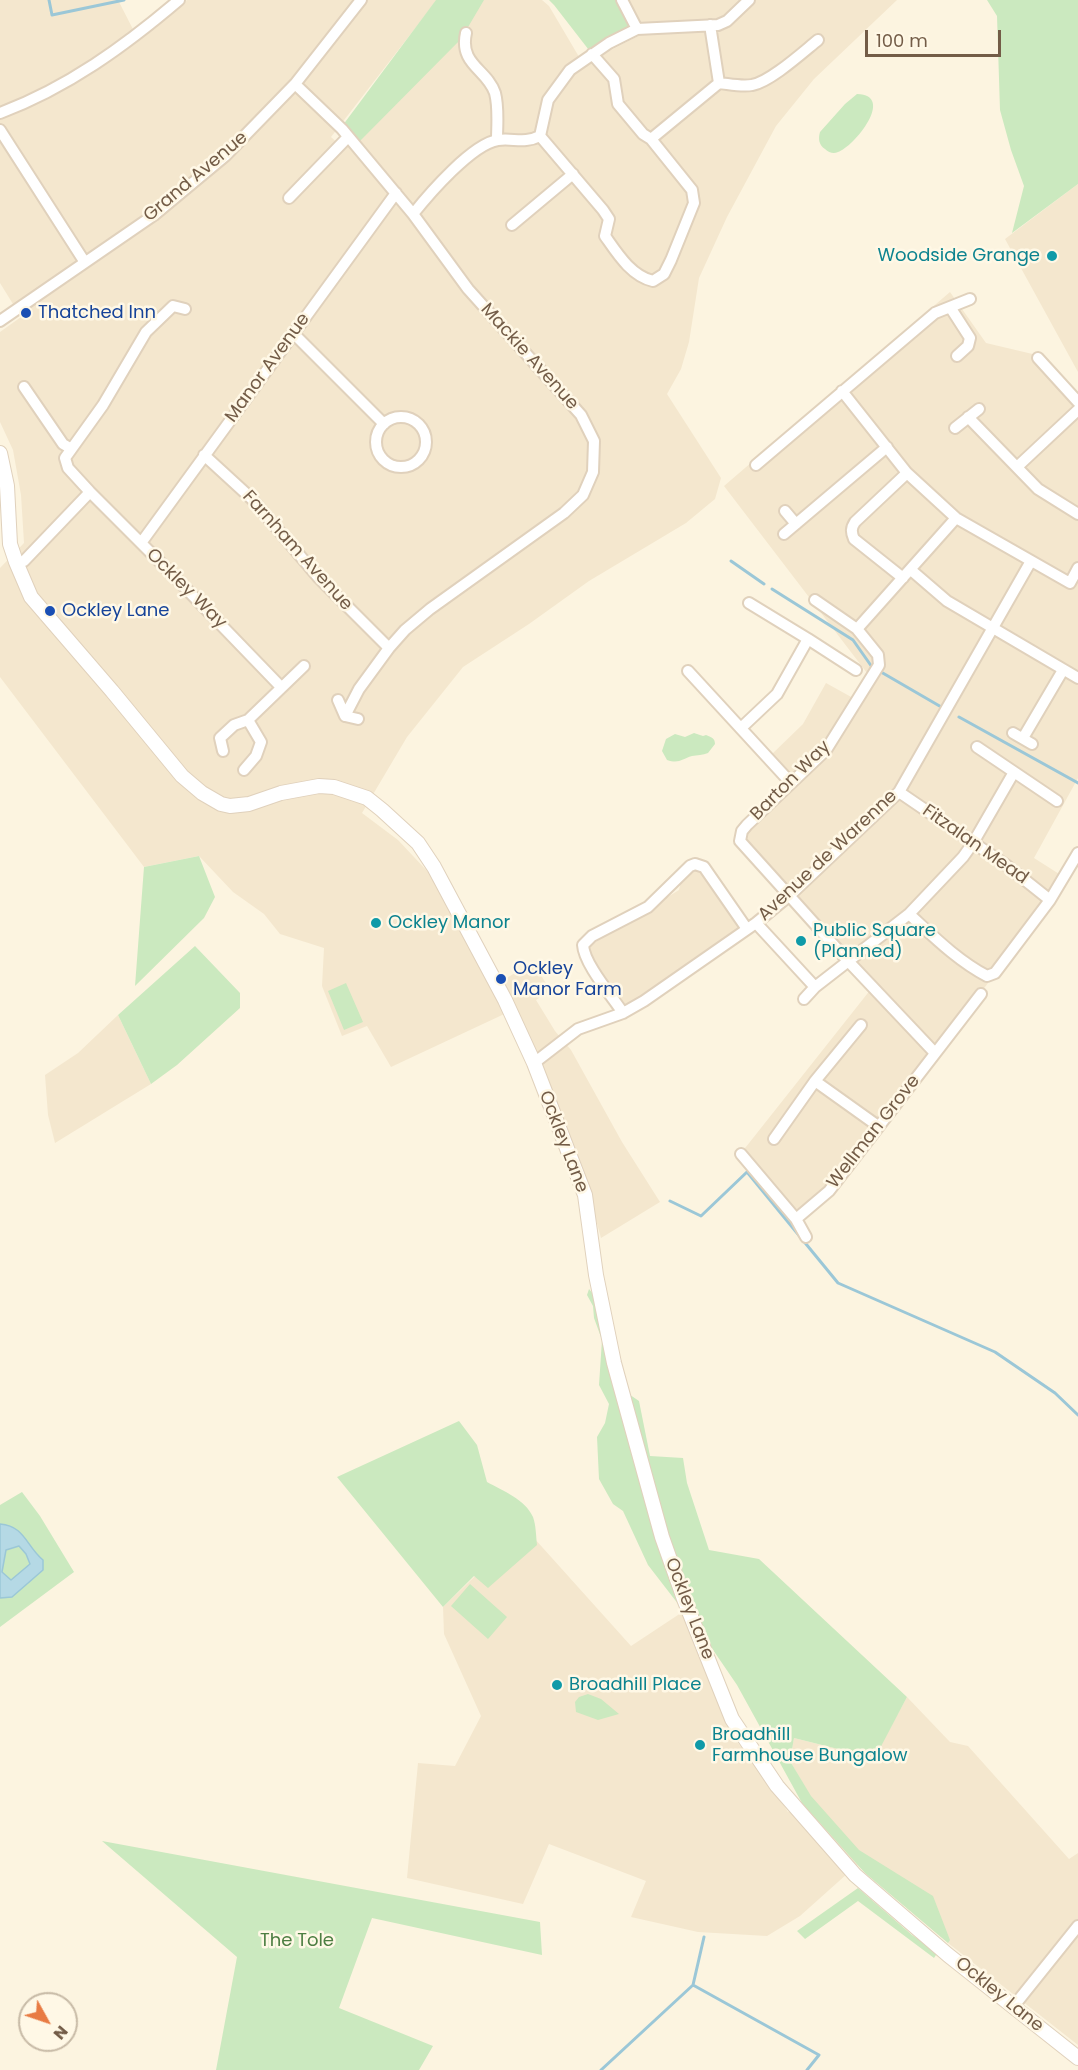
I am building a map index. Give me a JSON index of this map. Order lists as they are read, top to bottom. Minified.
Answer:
{"streets":{"street":["Grand Avenue","Mackie Avenue","Manor Avenue","Farnham Avenue","Ockley Way","Barton Way","Fitzalan Mead","Avenue de Warenne","Wellman Grove","Ockley Lane"]},"crossings":[["Grand Avenue","Mackie Avenue"],["Mackie Avenue","Manor Avenue"],["Mackie Avenue","Farnham Avenue"],["Manor Avenue","Farnham Avenue"],["Manor Avenue","Ockley Way"],["Barton Way","Avenue de Warenne"],["Fitzalan Mead","Avenue de Warenne"],["Avenue de Warenne","Ockley Lane"]],"parks":["The Tole"],"places":["Woodside Grange","Thatched Inn","Ockley Lane","Ockley Manor","Public Square (Planned)","Ockley Manor Farm","Broadhill Place","Broadhill Farmhouse Bungalow"],"scale_bar":"100 m","north":"bottom right"}
